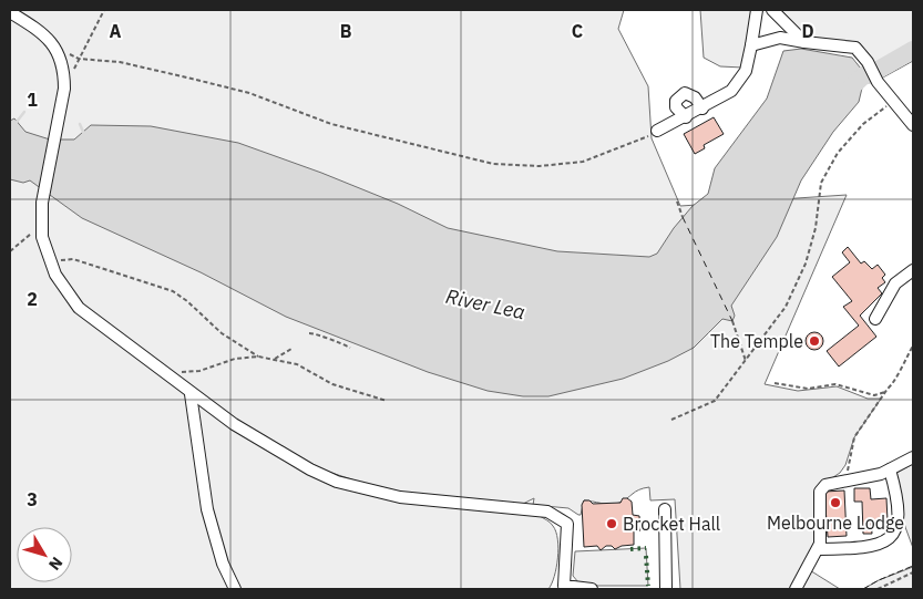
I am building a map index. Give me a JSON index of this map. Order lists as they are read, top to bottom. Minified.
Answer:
{"water":["River Lea"],"places":["The Temple","Melbourne Lodge","Brocket Hall"],"north":"bottom right","grid":{"columns":["A","B","C","D"],"rows":["1","2","3"]}}
